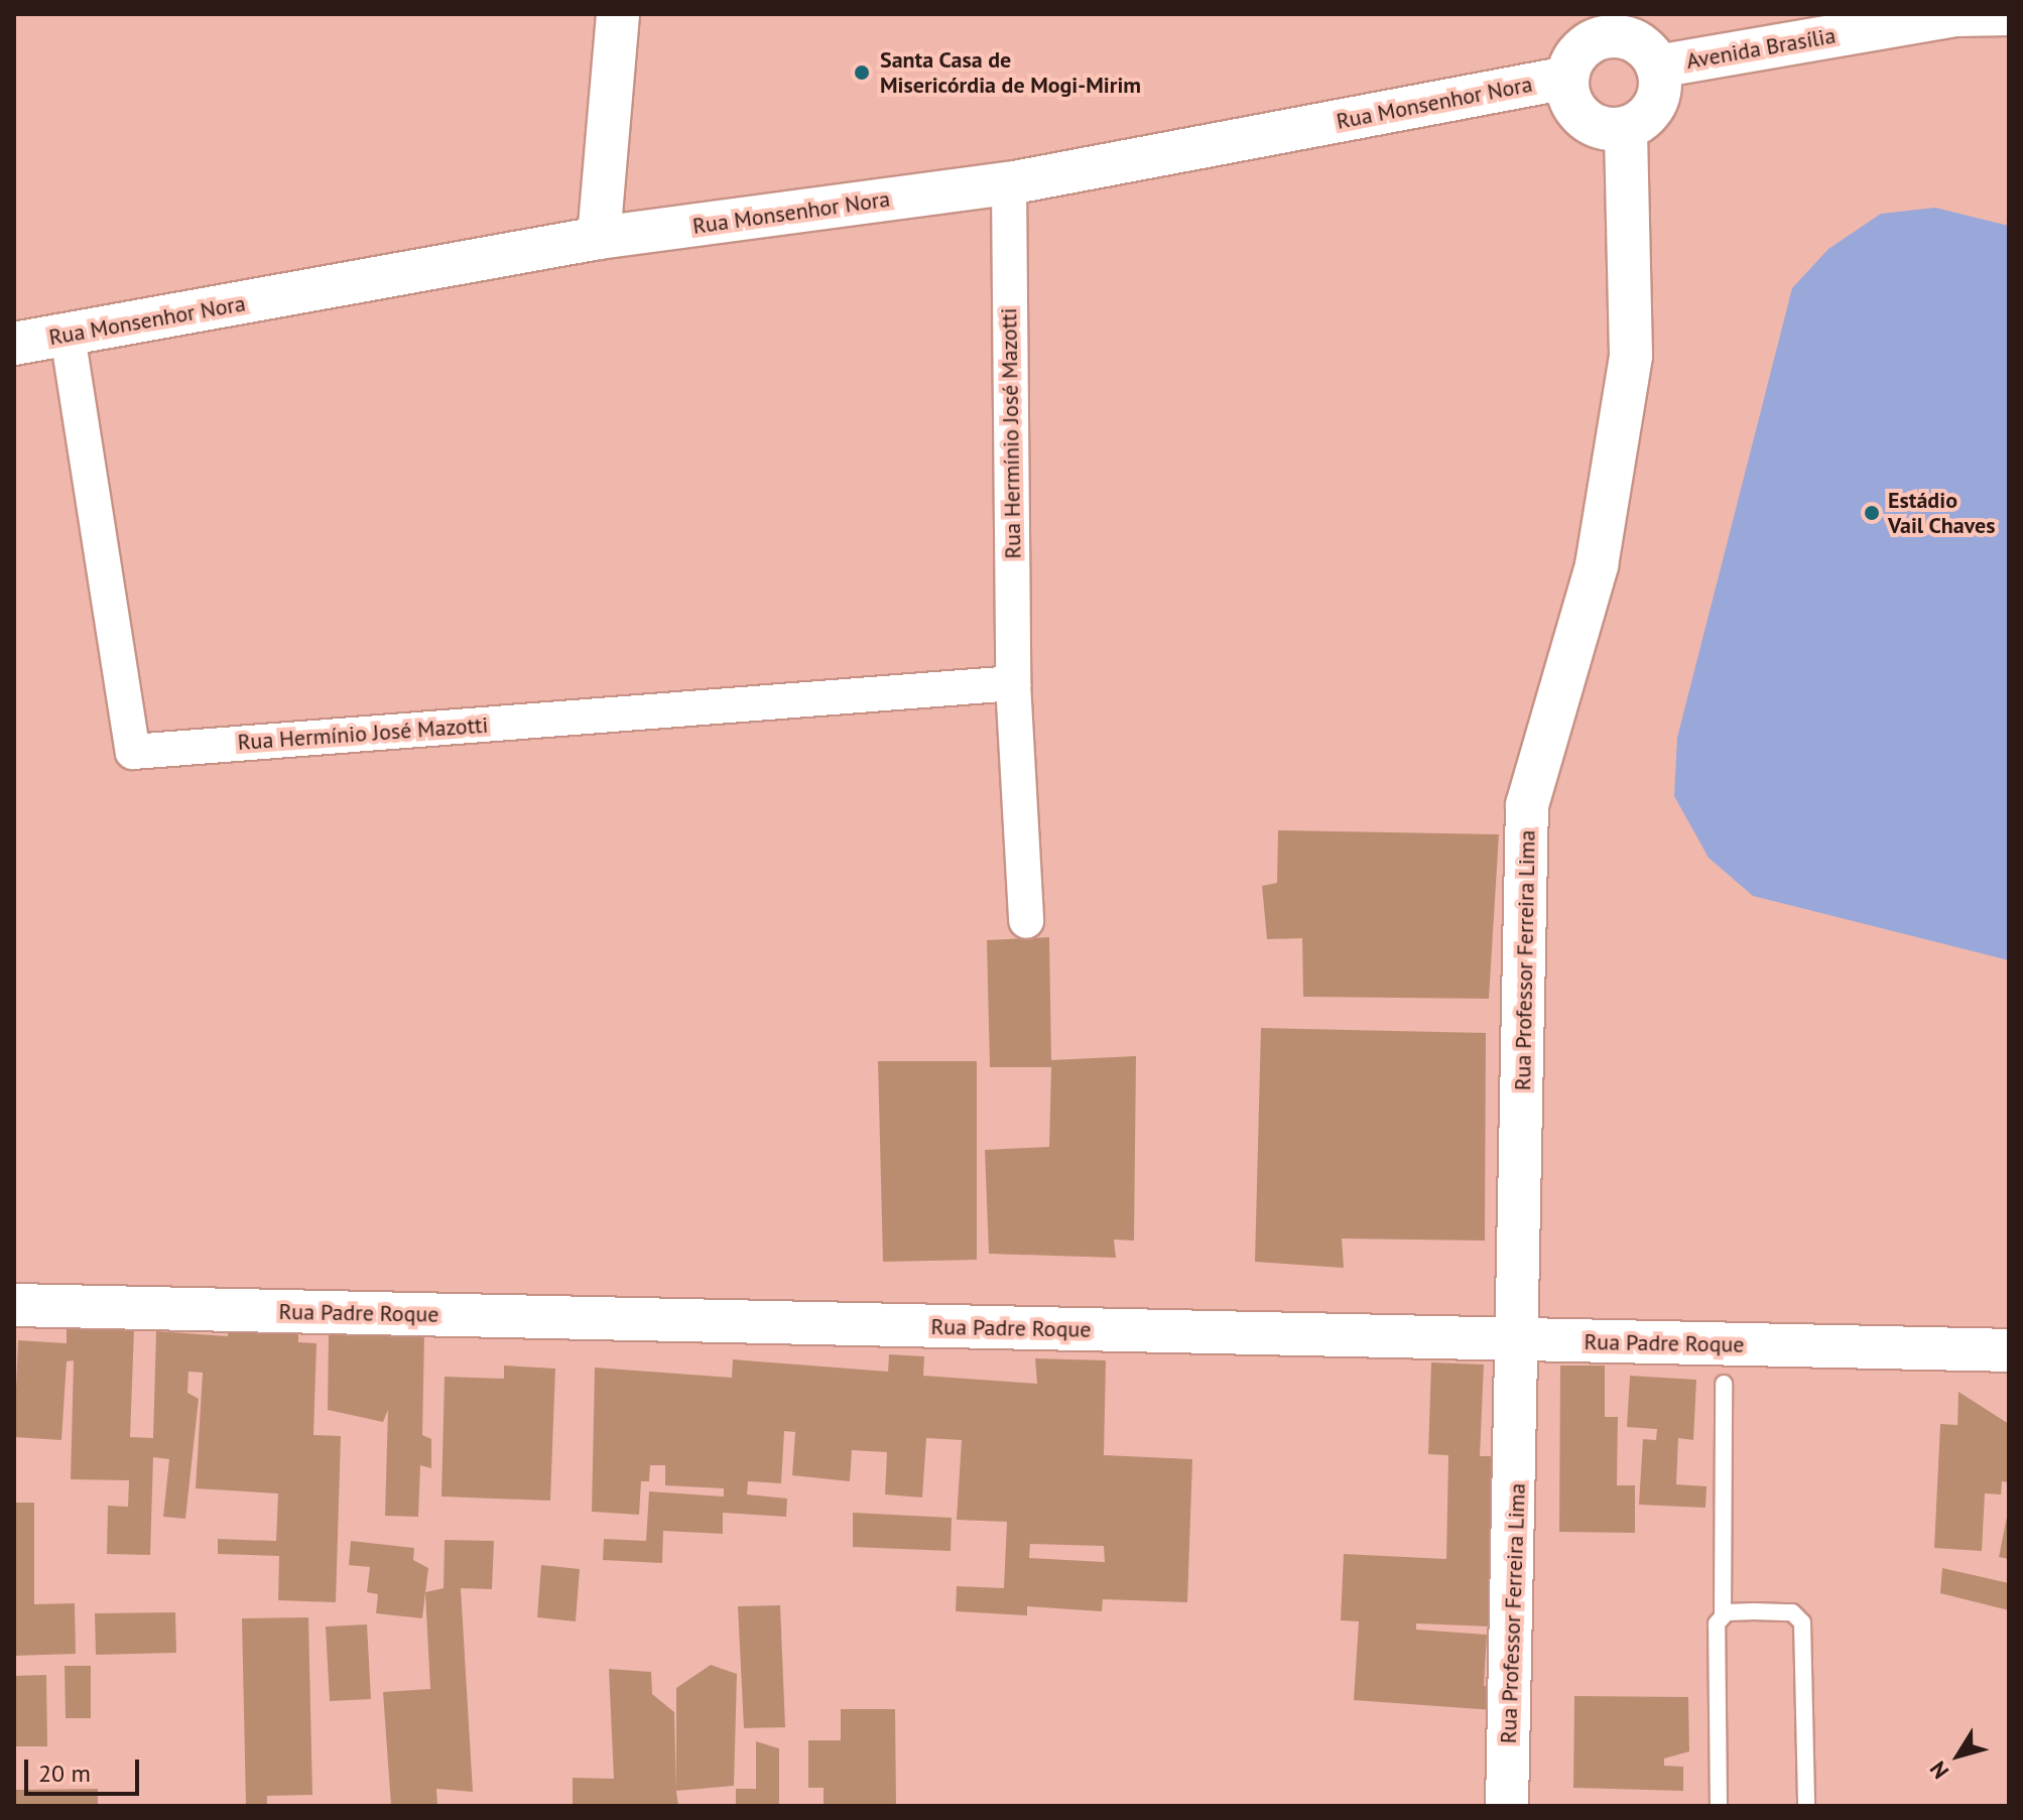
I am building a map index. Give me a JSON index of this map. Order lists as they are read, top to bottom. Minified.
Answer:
{"streets":{"street":["Avenida Brasília","Rua Monsenhor Nora","Rua Hermínio José Mazotti","Rua Professor Ferreira Lima","Rua Padre Roque"]},"crossings":[["Avenida Brasília","Rua Monsenhor Nora"],["Avenida Brasília","Rua Professor Ferreira Lima"],["Rua Monsenhor Nora","Rua Hermínio José Mazotti"],["Rua Monsenhor Nora","Rua Professor Ferreira Lima"],["Rua Professor Ferreira Lima","Rua Padre Roque"]],"places":["Santa Casa de Misericórdia de Mogi-Mirim","Estádio Vail Chaves"],"scale_bar":"20 m","north":"bottom left"}
